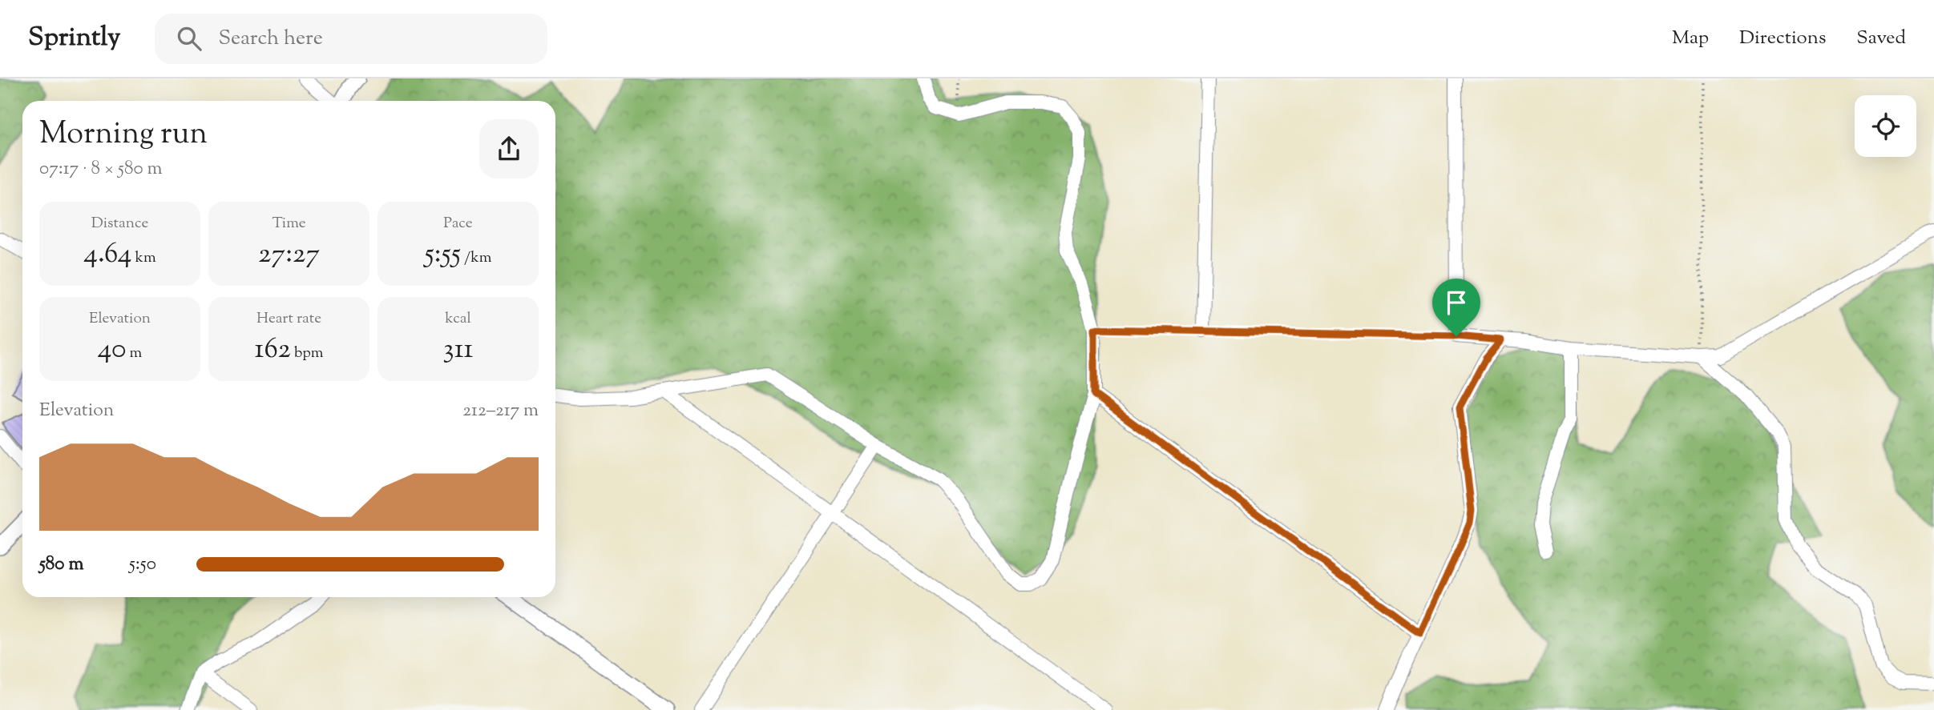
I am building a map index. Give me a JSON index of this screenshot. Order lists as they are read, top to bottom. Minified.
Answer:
{"page":{"header":"Sprintly","search":"Search here","nav":["Map","Directions","Saved"],"heading":["Morning run","07:17 · 8 × 580 m"],"stats":[["Distance","4.64 km"],["Time","27:27"],["Pace","5:55 /km"],["Elevation","40 m"],["Heart rate","162 bpm"],["kcal","311"]],"chart":["Elevation","212–217 m"],"list":[{"name":"580 m","note":"5:50"}]}}
